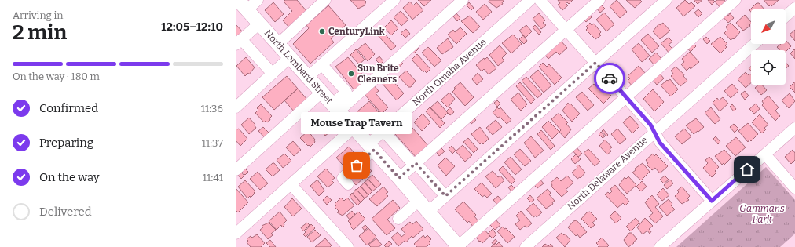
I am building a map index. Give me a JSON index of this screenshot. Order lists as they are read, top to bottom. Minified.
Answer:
{"streets":{"main road":["North Lombard Street"],"street":["North Omaha Avenue","North Delaware Avenue"]},"crossings":[["North Lombard Street","North Omaha Avenue"]],"parks":["Gammans Park"],"places":["CenturyLink","Sun Brite Cleaners","Mouse Trap Tavern"],"north":"bottom left","page":{"heading":["2 min","Arriving in","12:05–12:10"],"bar":"On the way · 180 m","list":[["Confirmed","11:36"],["Preparing","11:37"],["On the way","11:41"],"Delivered"],"bubble":"Mouse Trap Tavern"}}
